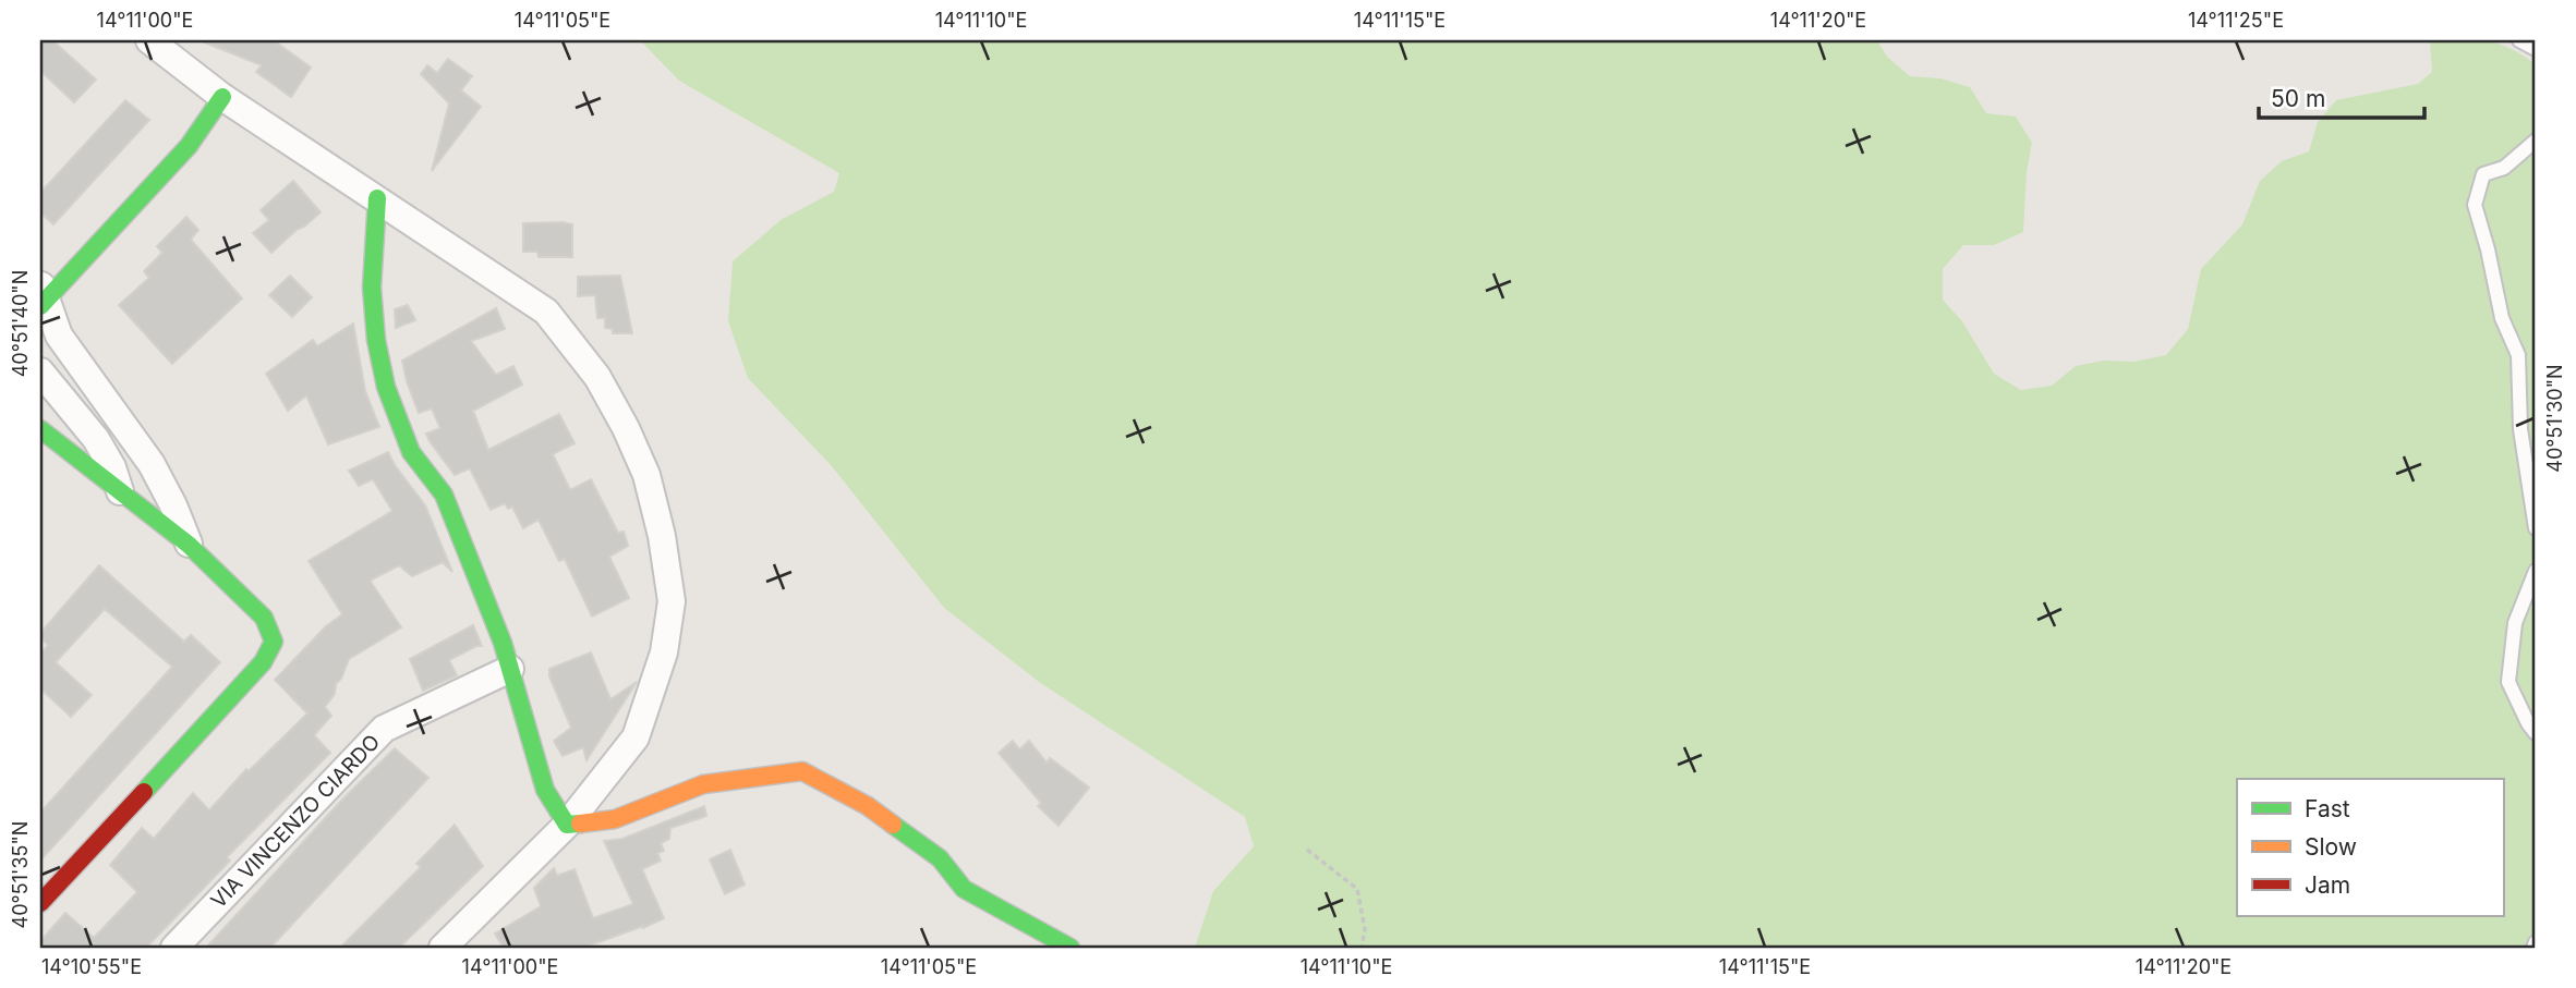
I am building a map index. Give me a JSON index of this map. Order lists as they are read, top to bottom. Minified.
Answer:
{"streets":{"street":["VIA VINCENZO CIARDO"]},"legend":["Fast","Slow","Jam"],"scale_bar":"50 m","coordinates":["14°11'00\"E","14°11'05\"E","14°11'10\"E","14°11'15\"E","14°11'20\"E","14°11'25\"E","40°51'40\"N","40°51'30\"N","40°51'35\"N","14°10'55\"E"]}
